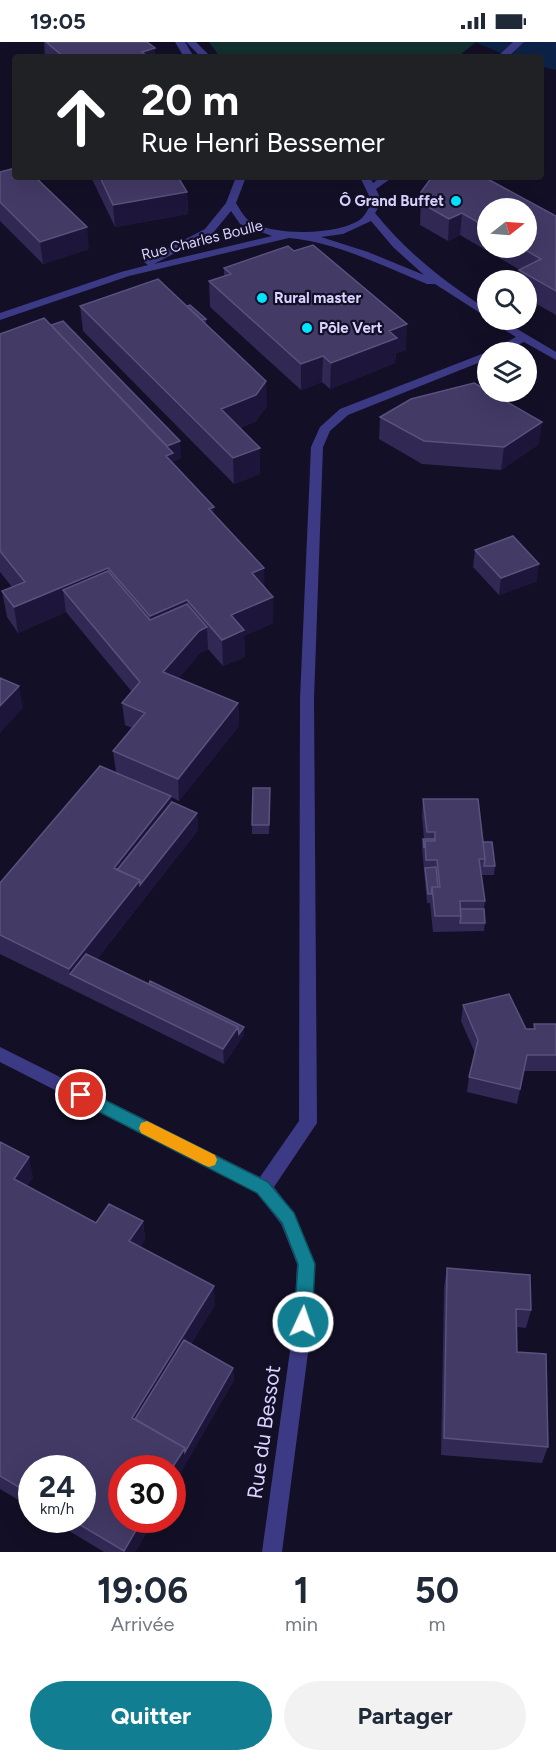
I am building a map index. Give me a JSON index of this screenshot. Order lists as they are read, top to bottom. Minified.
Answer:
{"streets":{"street":["Rue Charles Boulle","Rue du Bessot"]},"places":["Ô Grand Buffet","Rural master","Pôle Vert"],"north":"right","page":{"status":"19:05","turn":["20 m","Rue Henri Bessemer"],"speed":"24 km/h","limit":"30","eta":["19:06","Arrivée","1","min","50","m"],"buttons":["Quitter","Partager"]}}
